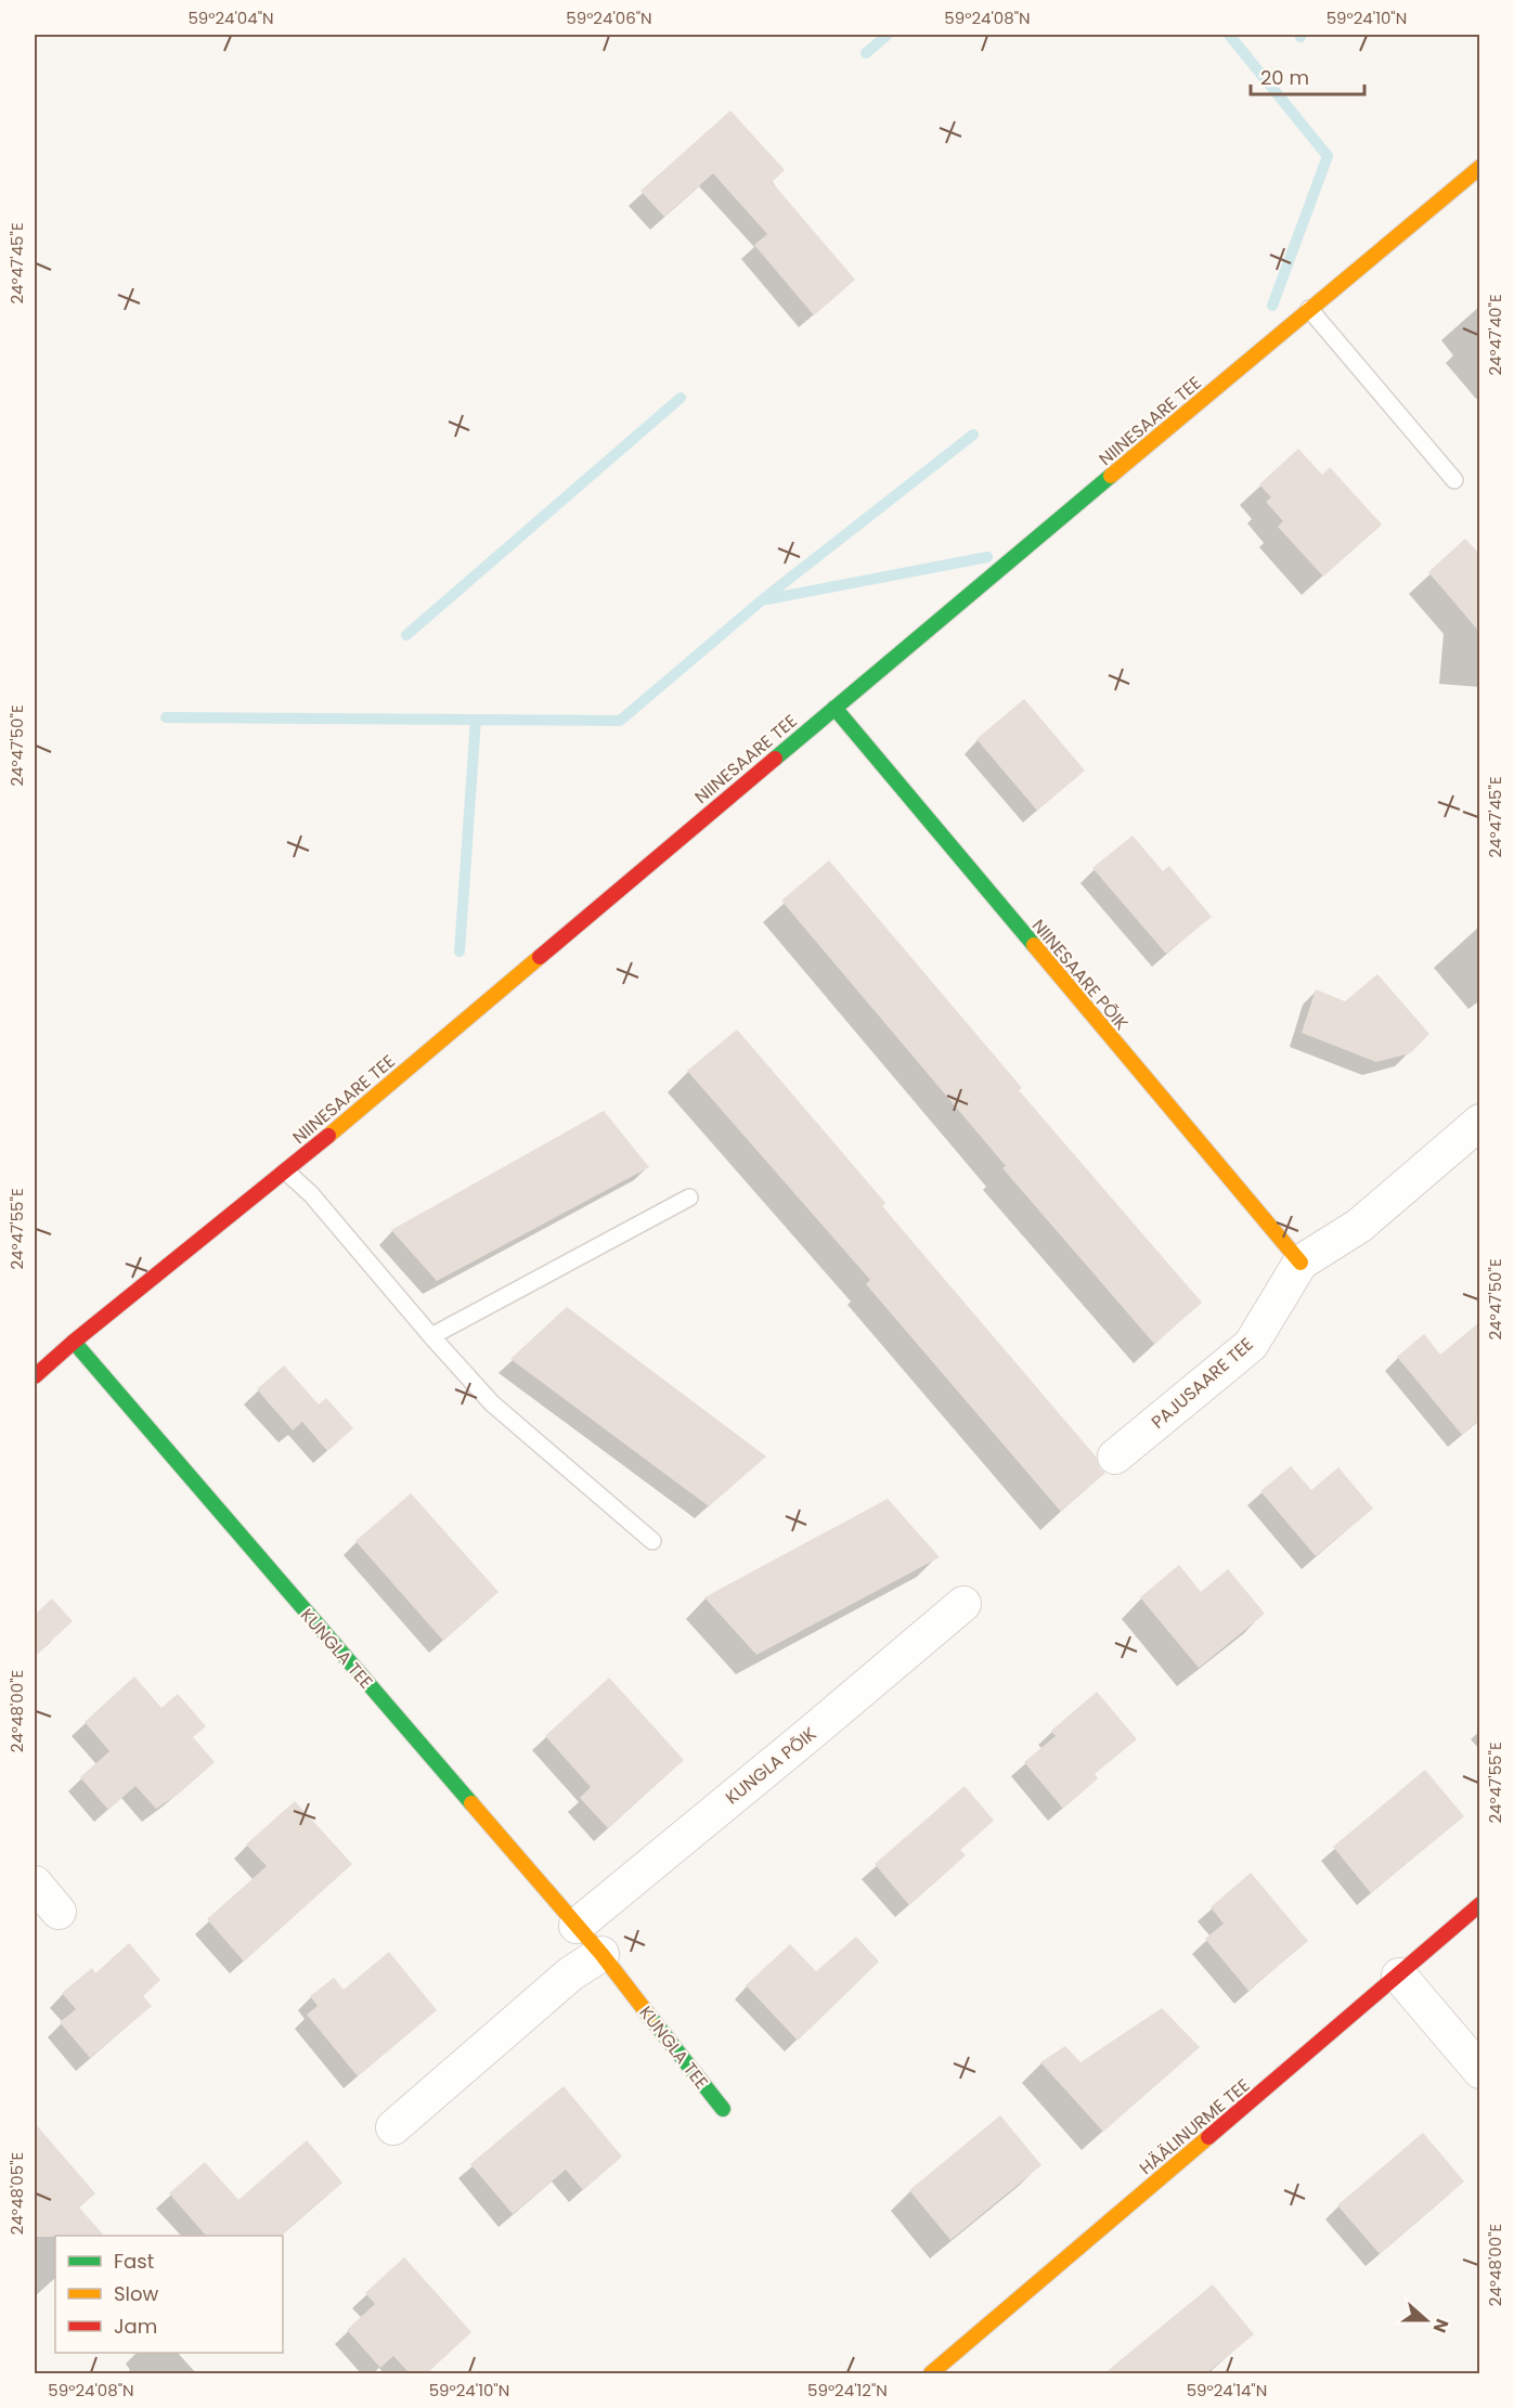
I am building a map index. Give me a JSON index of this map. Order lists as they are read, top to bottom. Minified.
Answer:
{"streets":{"street":["NIINESAARE TEE","NIINESAARE PÕIK","PAJUSAARE TEE","KUNGLA TEE","KUNGLA PÕIK","HÄÄLINURME TEE"]},"crossings":[["NIINESAARE TEE","NIINESAARE PÕIK"],["NIINESAARE TEE","KUNGLA TEE"],["NIINESAARE PÕIK","PAJUSAARE TEE"],["KUNGLA TEE","KUNGLA PÕIK"]],"legend":["Fast","Slow","Jam"],"scale_bar":"20 m","north":"right","coordinates":["59°24'04\"N","59°24'06\"N","59°24'08\"N","59°24'10\"N","24°47'45\"E","24°47'40\"E","24°47'50\"E","24°47'55\"E","24°48'00\"E","24°48'05\"E","59°24'12\"N","59°24'14\"N"]}
